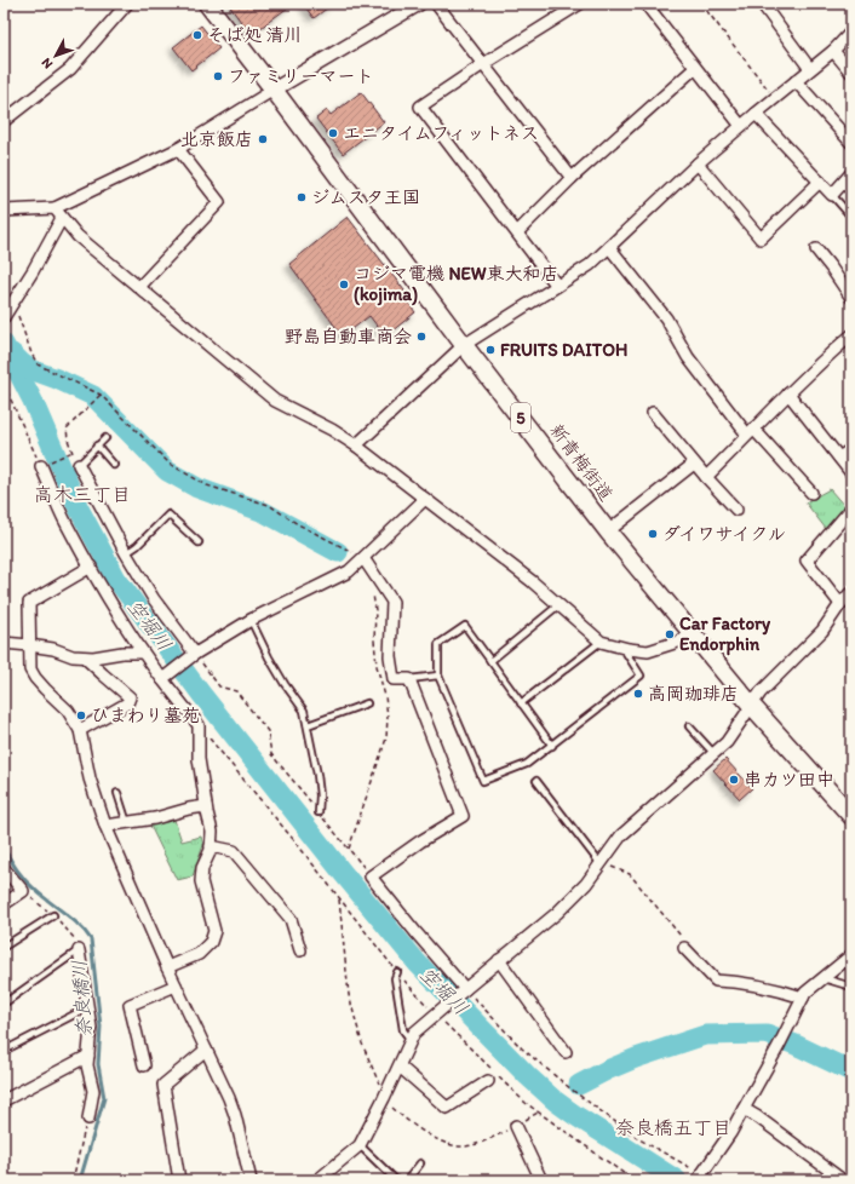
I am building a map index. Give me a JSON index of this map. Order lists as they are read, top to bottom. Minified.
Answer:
{"streets":{"main road":["5","新青梅街道"]},"districts":["高木三丁目","奈良橋五丁目"],"water":["空堀川","奈良橋川"],"places":["そば処 清川","ファミリーマート","エニタイムフィットネス","北京飯店","ジムスタ王国","コジマ電機 NEW東大和店 (kojima)","野島自動車商会","FRUITS DAITOH","ダイワサイクル","Car Factory Endorphin","高岡珈琲店","ひまわり墓苑","串カツ田中"],"north":"bottom left"}
